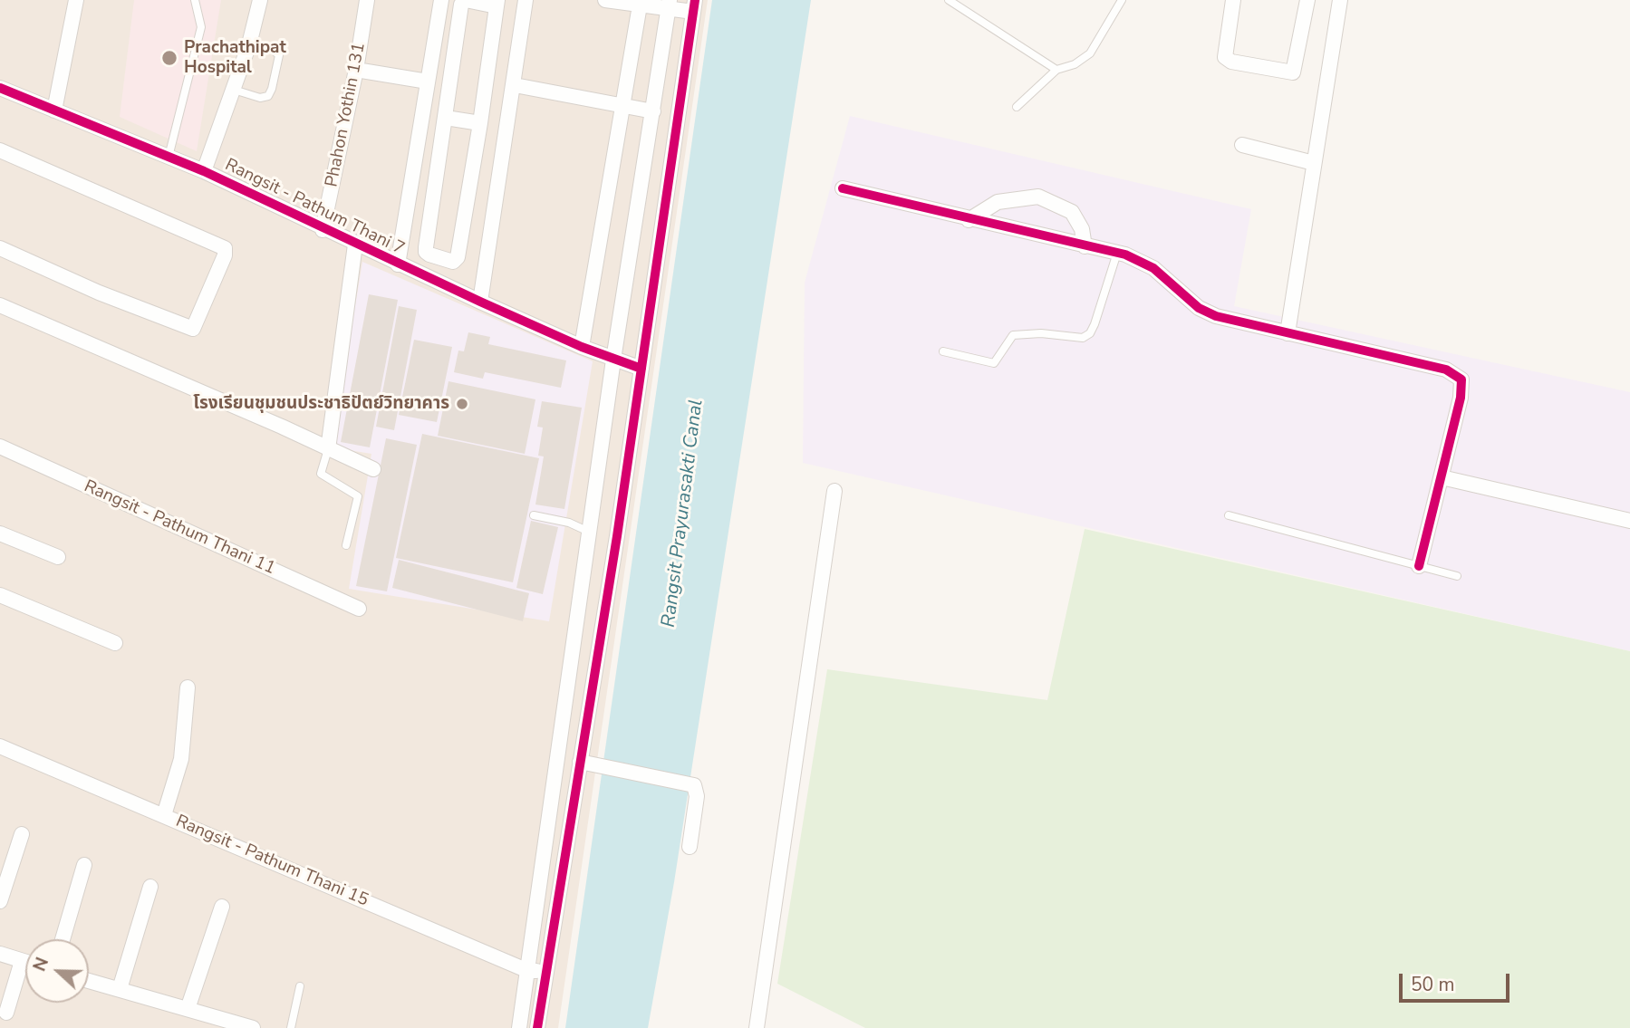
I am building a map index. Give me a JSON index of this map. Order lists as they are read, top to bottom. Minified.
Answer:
{"streets":{"street":["Phahon Yothin 131","Rangsit - Pathum Thani 7","Rangsit - Pathum Thani 11","Rangsit - Pathum Thani 15"]},"crossings":[["Phahon Yothin 131","Rangsit - Pathum Thani 7"]],"water":["Rangsit Prayurasakti Canal"],"places":["Prachathipat Hospital","โรงเรียนชุมชนประชาธิปัตย์วิทยาคาร"],"scale_bar":"50 m","north":"left"}
